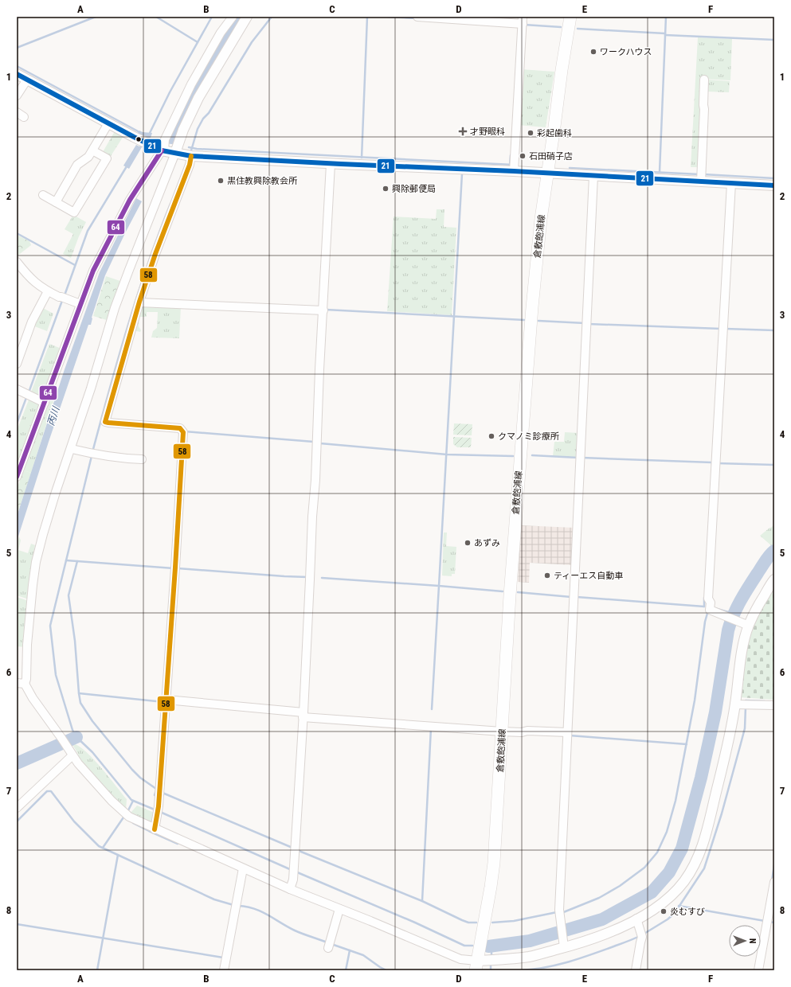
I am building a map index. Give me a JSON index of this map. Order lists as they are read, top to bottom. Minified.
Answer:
{"streets":{"main road":["倉敷飽浦線"]},"water":["丙川"],"places":{"other":["ワークハウス","彩起歯科","石田硝子店","黒住教興除教会所","興除郵便局","クマノミ診療所","あずみ","ティーエス自動車","炎むすび"],"health":["才野眼科"]},"lines":["transit line 21","transit line 64","transit line 58"],"north":"right","grid":{"columns":["A","B","C","D","E","F"],"rows":["1","2","3","4","5","6","7","8"]}}
